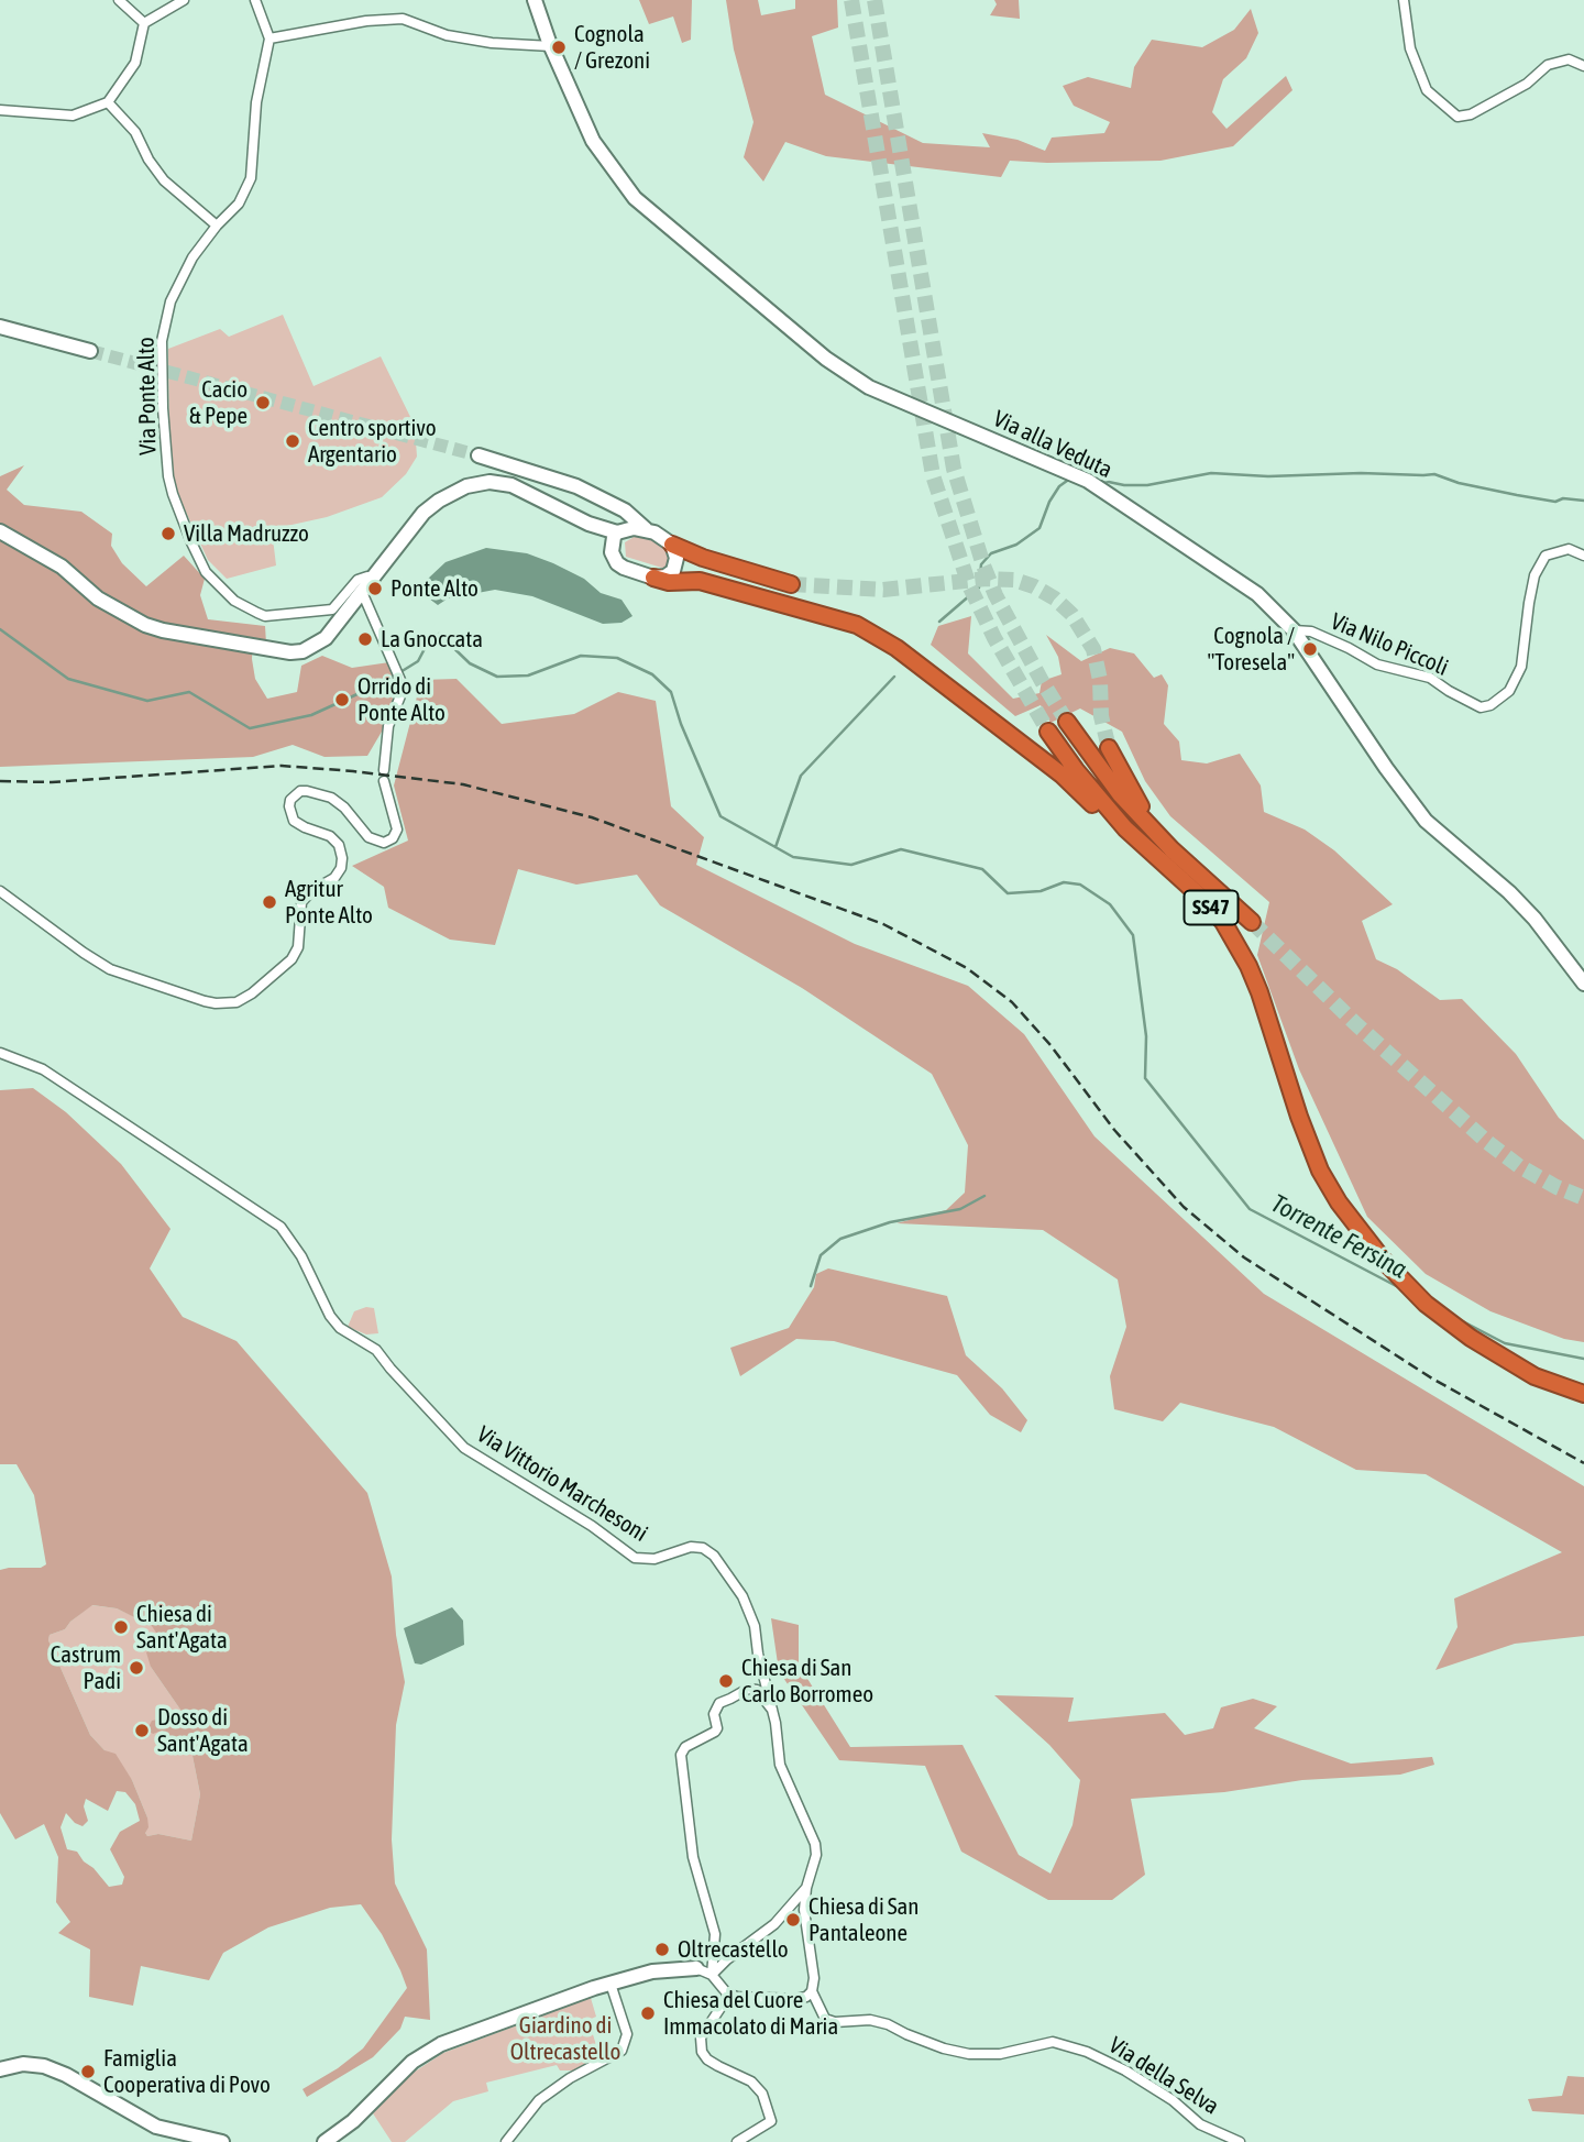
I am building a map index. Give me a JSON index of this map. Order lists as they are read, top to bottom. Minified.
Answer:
{"streets":{"highway":["SS47"],"street":["Via Ponte Alto","Via alla Veduta","Via Nilo Piccoli","Via Vittorio Marchesoni","Via della Selva"]},"crossings":[["Via alla Veduta","Via Nilo Piccoli"],["Via Vittorio Marchesoni","Via della Selva"]],"water":["Torrente Fersina"],"parks":["Giardino di Oltrecastello"],"places":["Cognola / Grezoni","Cacio & Pepe","Centro sportivo Argentario","Villa Madruzzo","Ponte Alto","La Gnoccata","Cognola / \"Toresela\"","Orrido di Ponte Alto","Agritur Ponte Alto","Chiesa di Sant'Agata","Castrum Padi","Chiesa di San Carlo Borromeo","Dosso di Sant'Agata","Chiesa di San Pantaleone","Oltrecastello","Chiesa del Cuore Immacolato di Maria","Famiglia Cooperativa di Povo"]}
